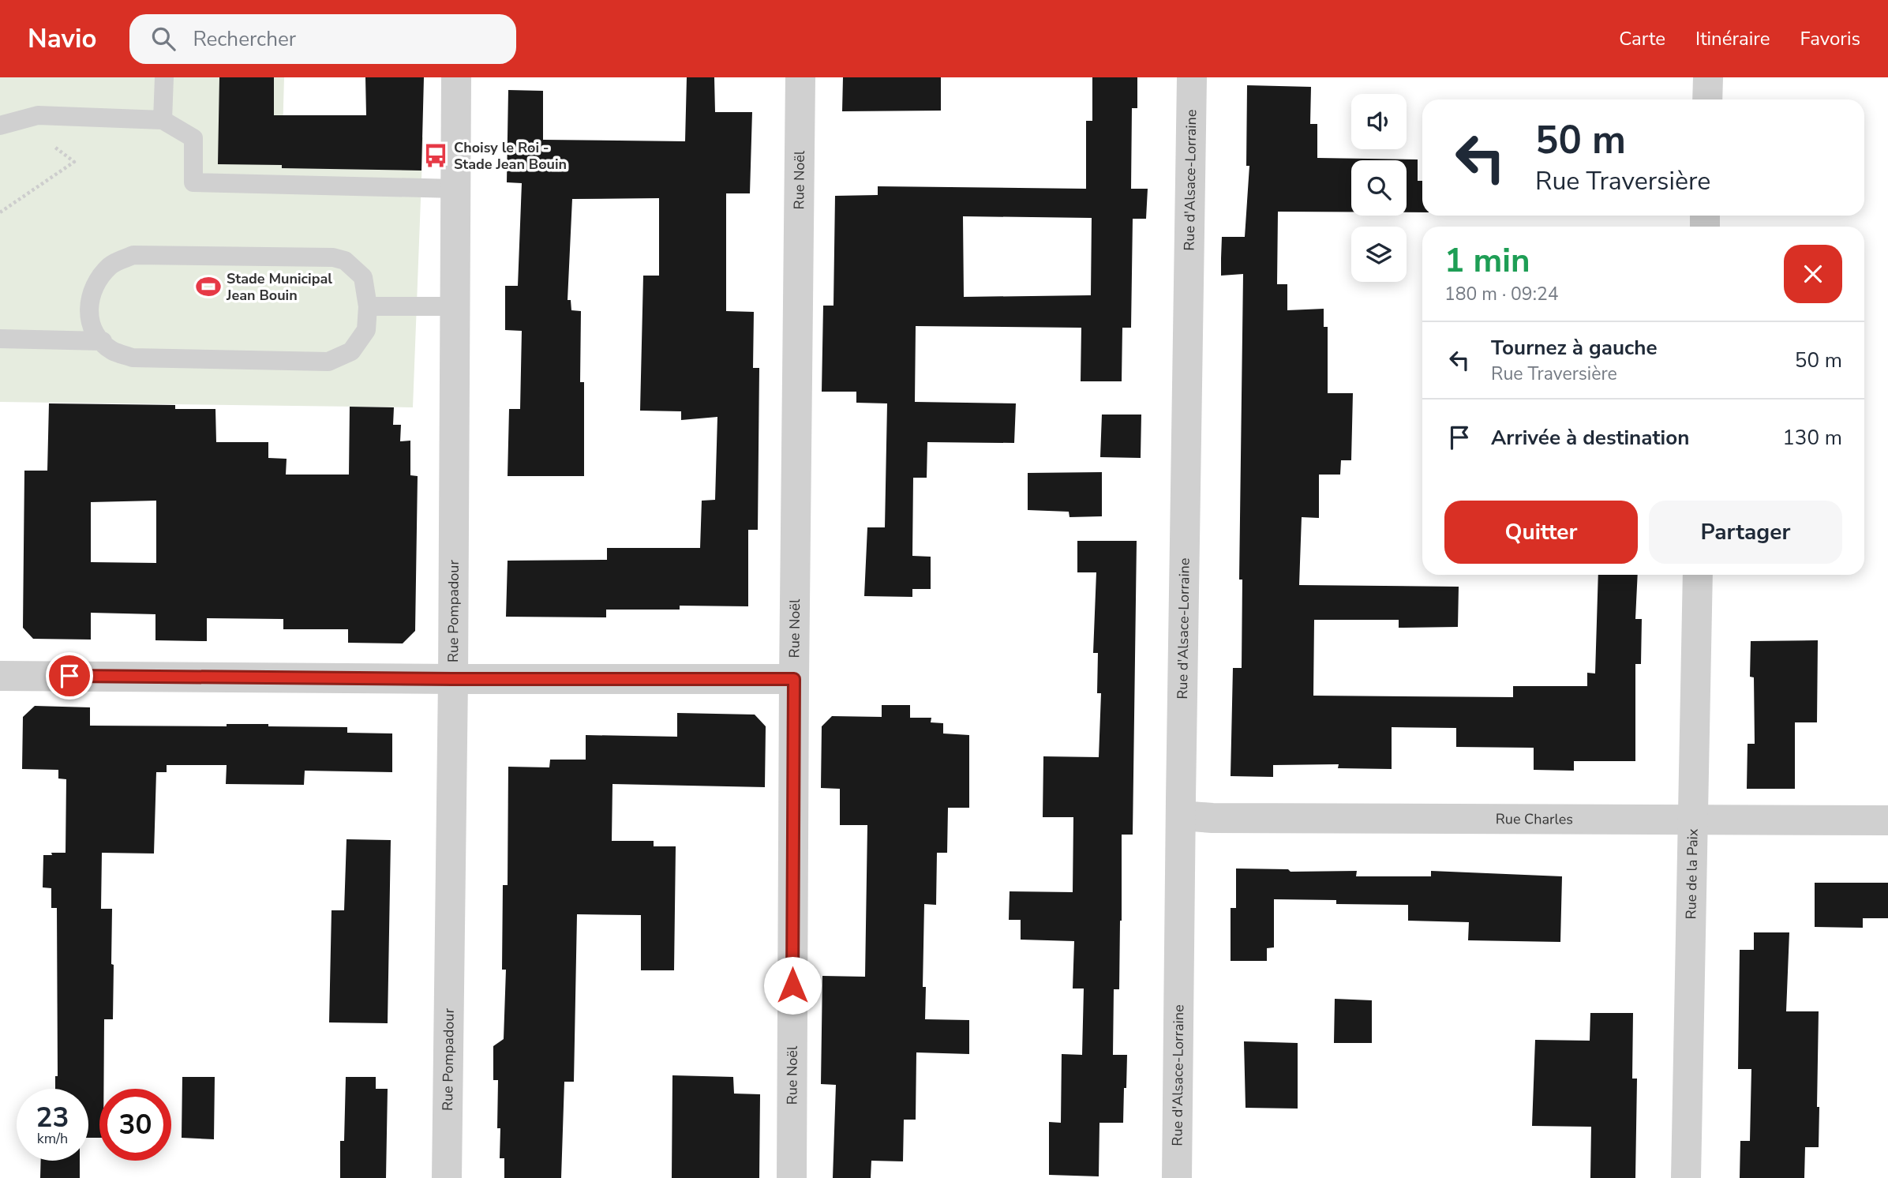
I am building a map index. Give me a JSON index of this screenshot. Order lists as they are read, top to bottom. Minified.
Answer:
{"streets":{"street":["Rue Noël","Rue d'Alsace-Lorraine","Rue Pompadour","Rue Charles","Rue de la Paix"]},"crossings":[["Rue d'Alsace-Lorraine","Rue Charles"],["Rue Charles","Rue de la Paix"]],"places":{"bus stop":["Choisy le Roi - Stade Jean Bouin"],"sports":["Stade Municipal Jean Bouin"]},"page":{"header":"Navio","search":"Rechercher","nav":["Carte","Itinéraire","Favoris"],"turn":["50 m","Rue Traversière"],"heading":["1 min","180 m · 09:24"],"list":[{"name":"Tournez à gauche","note":"Rue Traversière","value":"50 m"},{"name":"Arrivée à destination","value":"130 m"}],"buttons":["Quitter","Partager"],"speed":"23 km/h","limit":"30"}}
